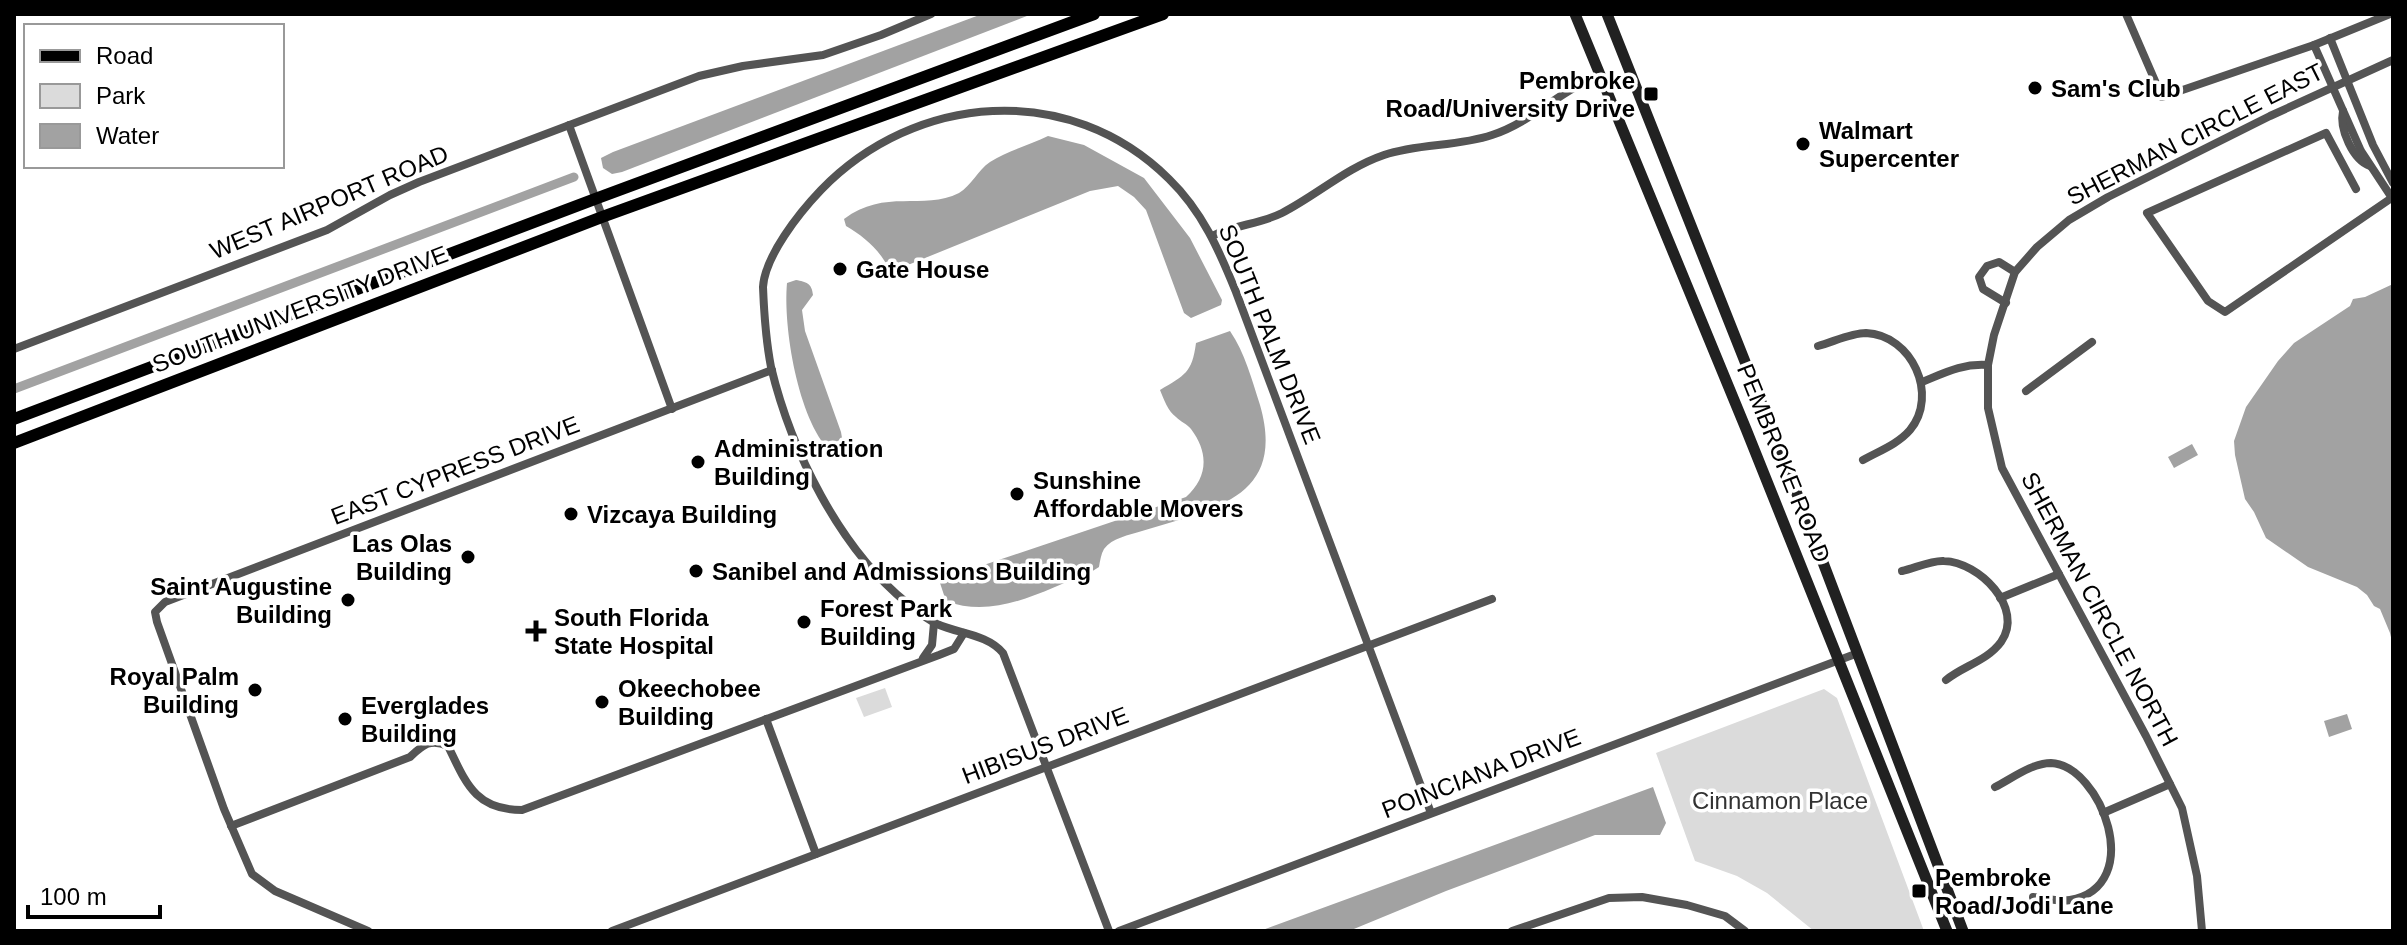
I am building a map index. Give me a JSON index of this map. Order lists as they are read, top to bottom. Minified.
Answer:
{"streets":{"main road":["SOUTH UNIVERSITY DRIVE","PEMBROKE ROAD"],"street":["SHERMAN CIRCLE EAST","WEST AIRPORT ROAD","SOUTH PALM DRIVE","EAST CYPRESS DRIVE","SHERMAN CIRCLE NORTH","HIBISUS DRIVE","POINCIANA DRIVE"]},"crossings":[["SHERMAN CIRCLE EAST","SHERMAN CIRCLE NORTH"],["SOUTH PALM DRIVE","EAST CYPRESS DRIVE"],["SOUTH PALM DRIVE","HIBISUS DRIVE"],["SOUTH PALM DRIVE","POINCIANA DRIVE"],["PEMBROKE ROAD","POINCIANA DRIVE"]],"parks":["Cinnamon Place"],"places":{"other":["Sam's Club","Walmart Supercenter","Gate House","Administration Building","Sunshine Affordable Movers","Vizcaya Building","Las Olas Building","Sanibel and Admissions Building","Saint Augustine Building","Forest Park Building","Royal Palm Building","Okeechobee Building","Everglades Building"],"transit":["Pembroke Road/University Drive","Pembroke Road/Jodi Lane"],"health":["South Florida State Hospital"]},"legend":["Road","Park","Water"],"scale_bar":"100 m"}
